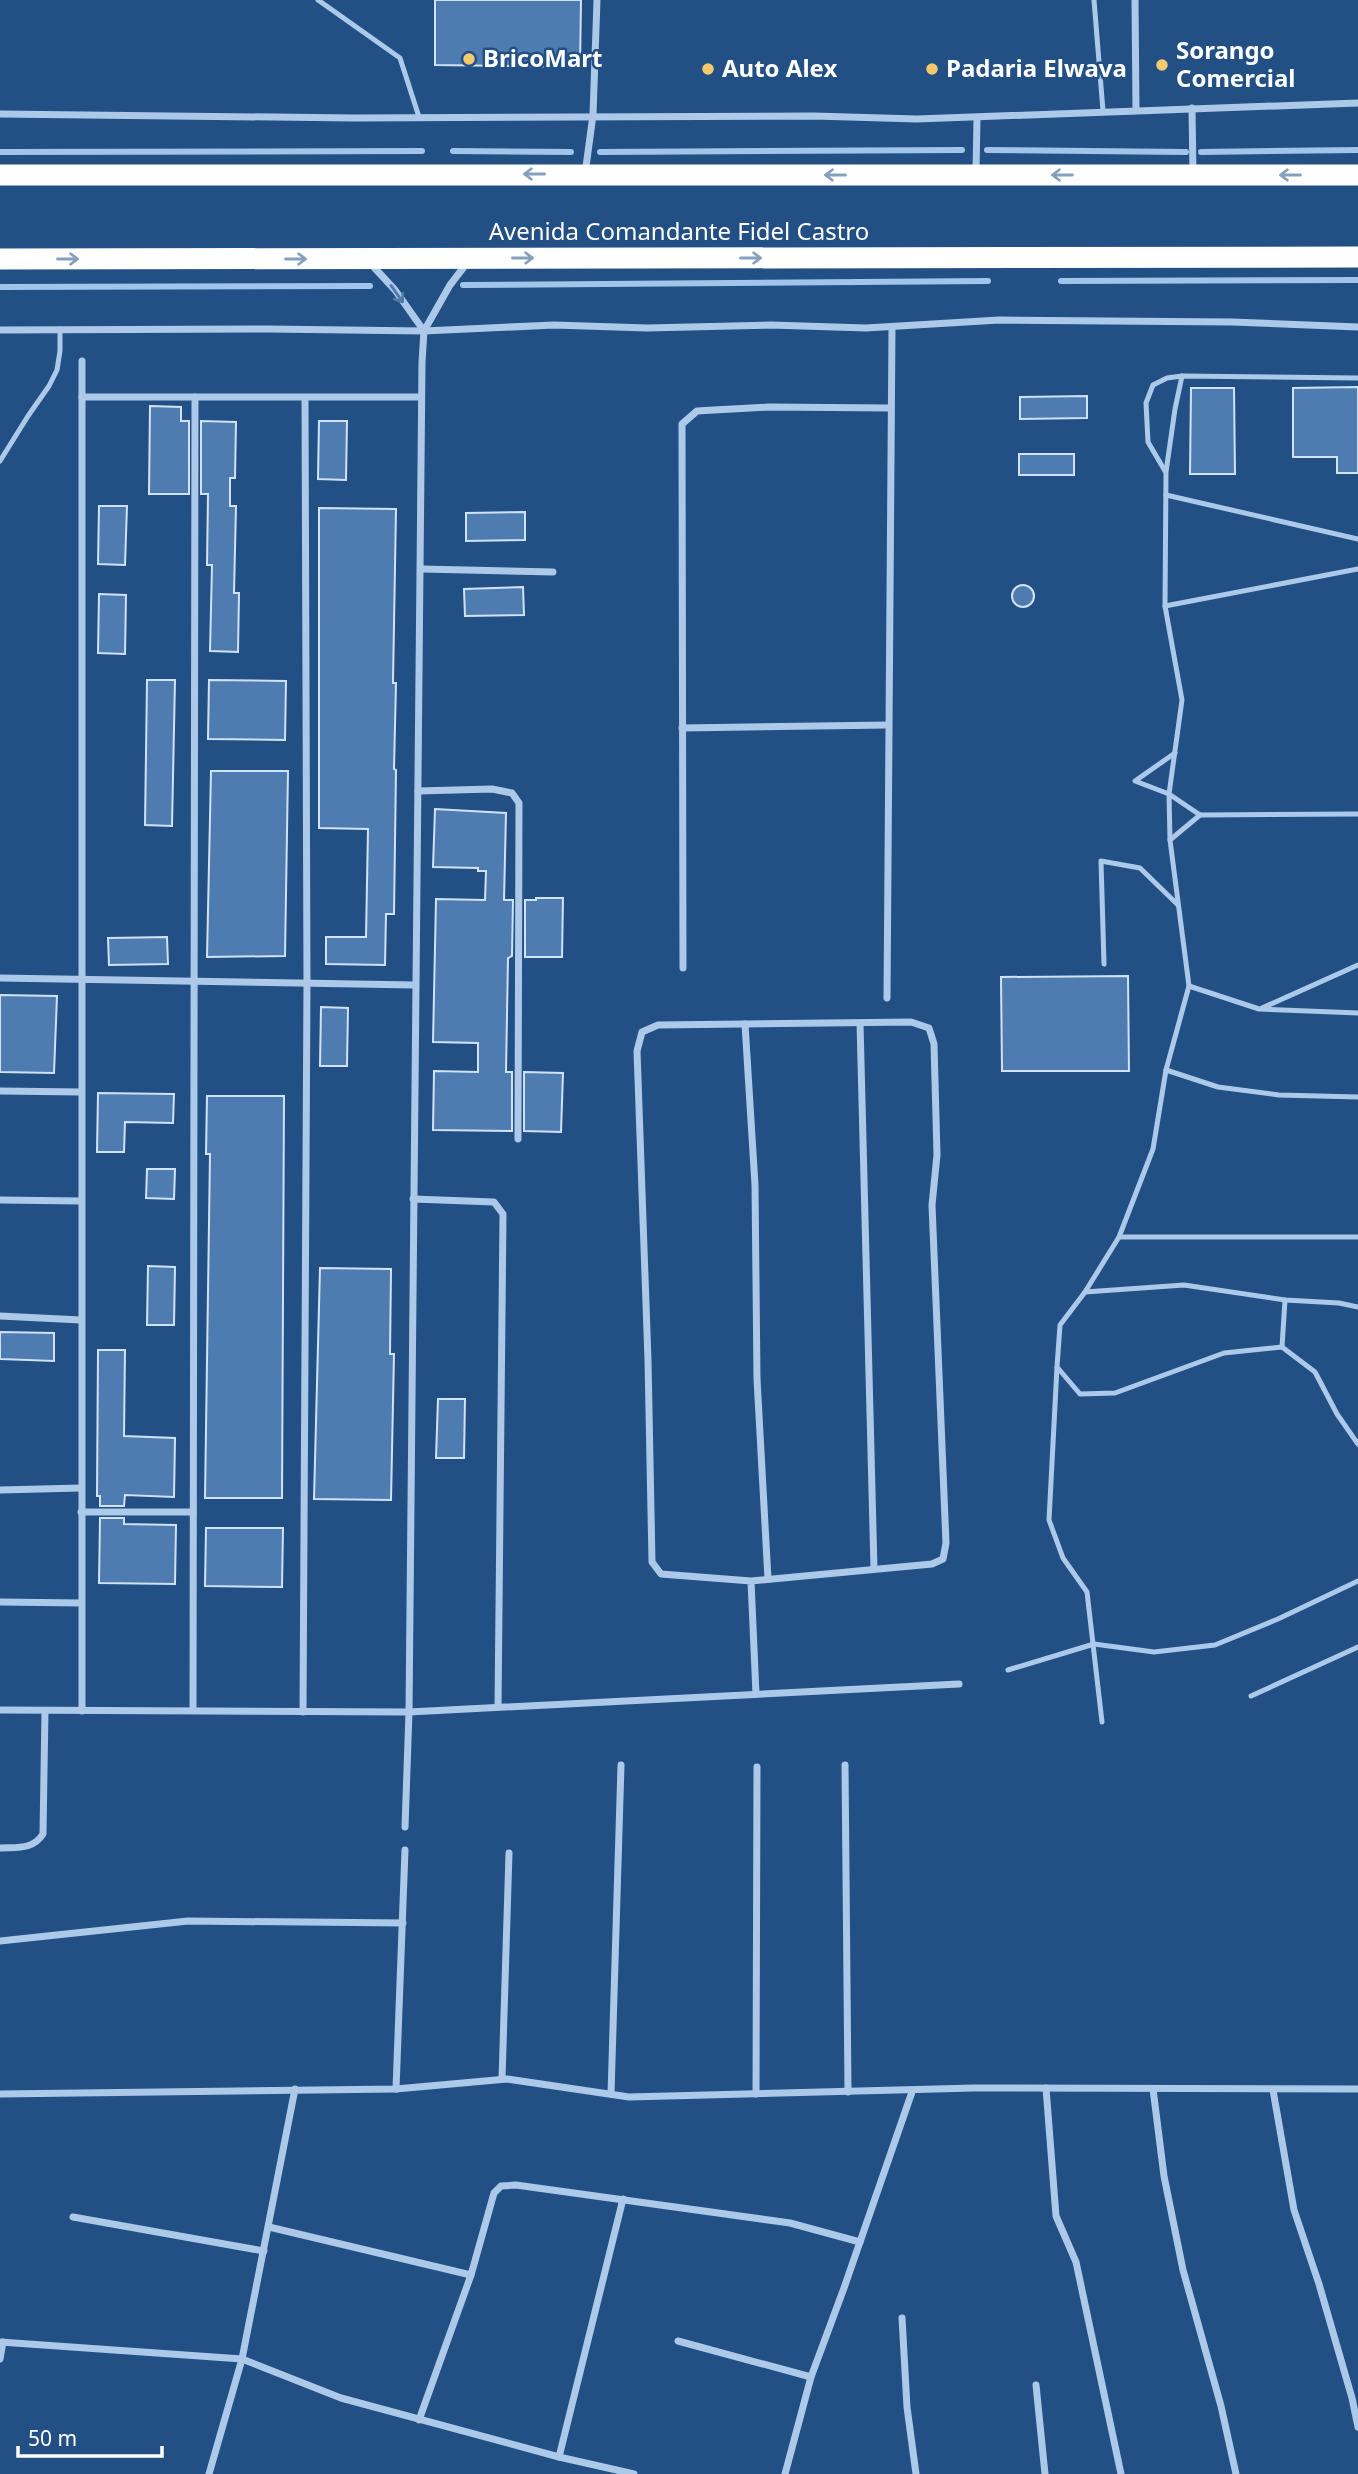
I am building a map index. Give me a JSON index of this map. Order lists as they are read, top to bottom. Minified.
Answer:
{"streets":{"highway":["Avenida Comandante Fidel Castro"]},"places":["BricoMart","Sorango Comercial","Auto Alex","Padaria Elwava"],"scale_bar":"50 m"}
